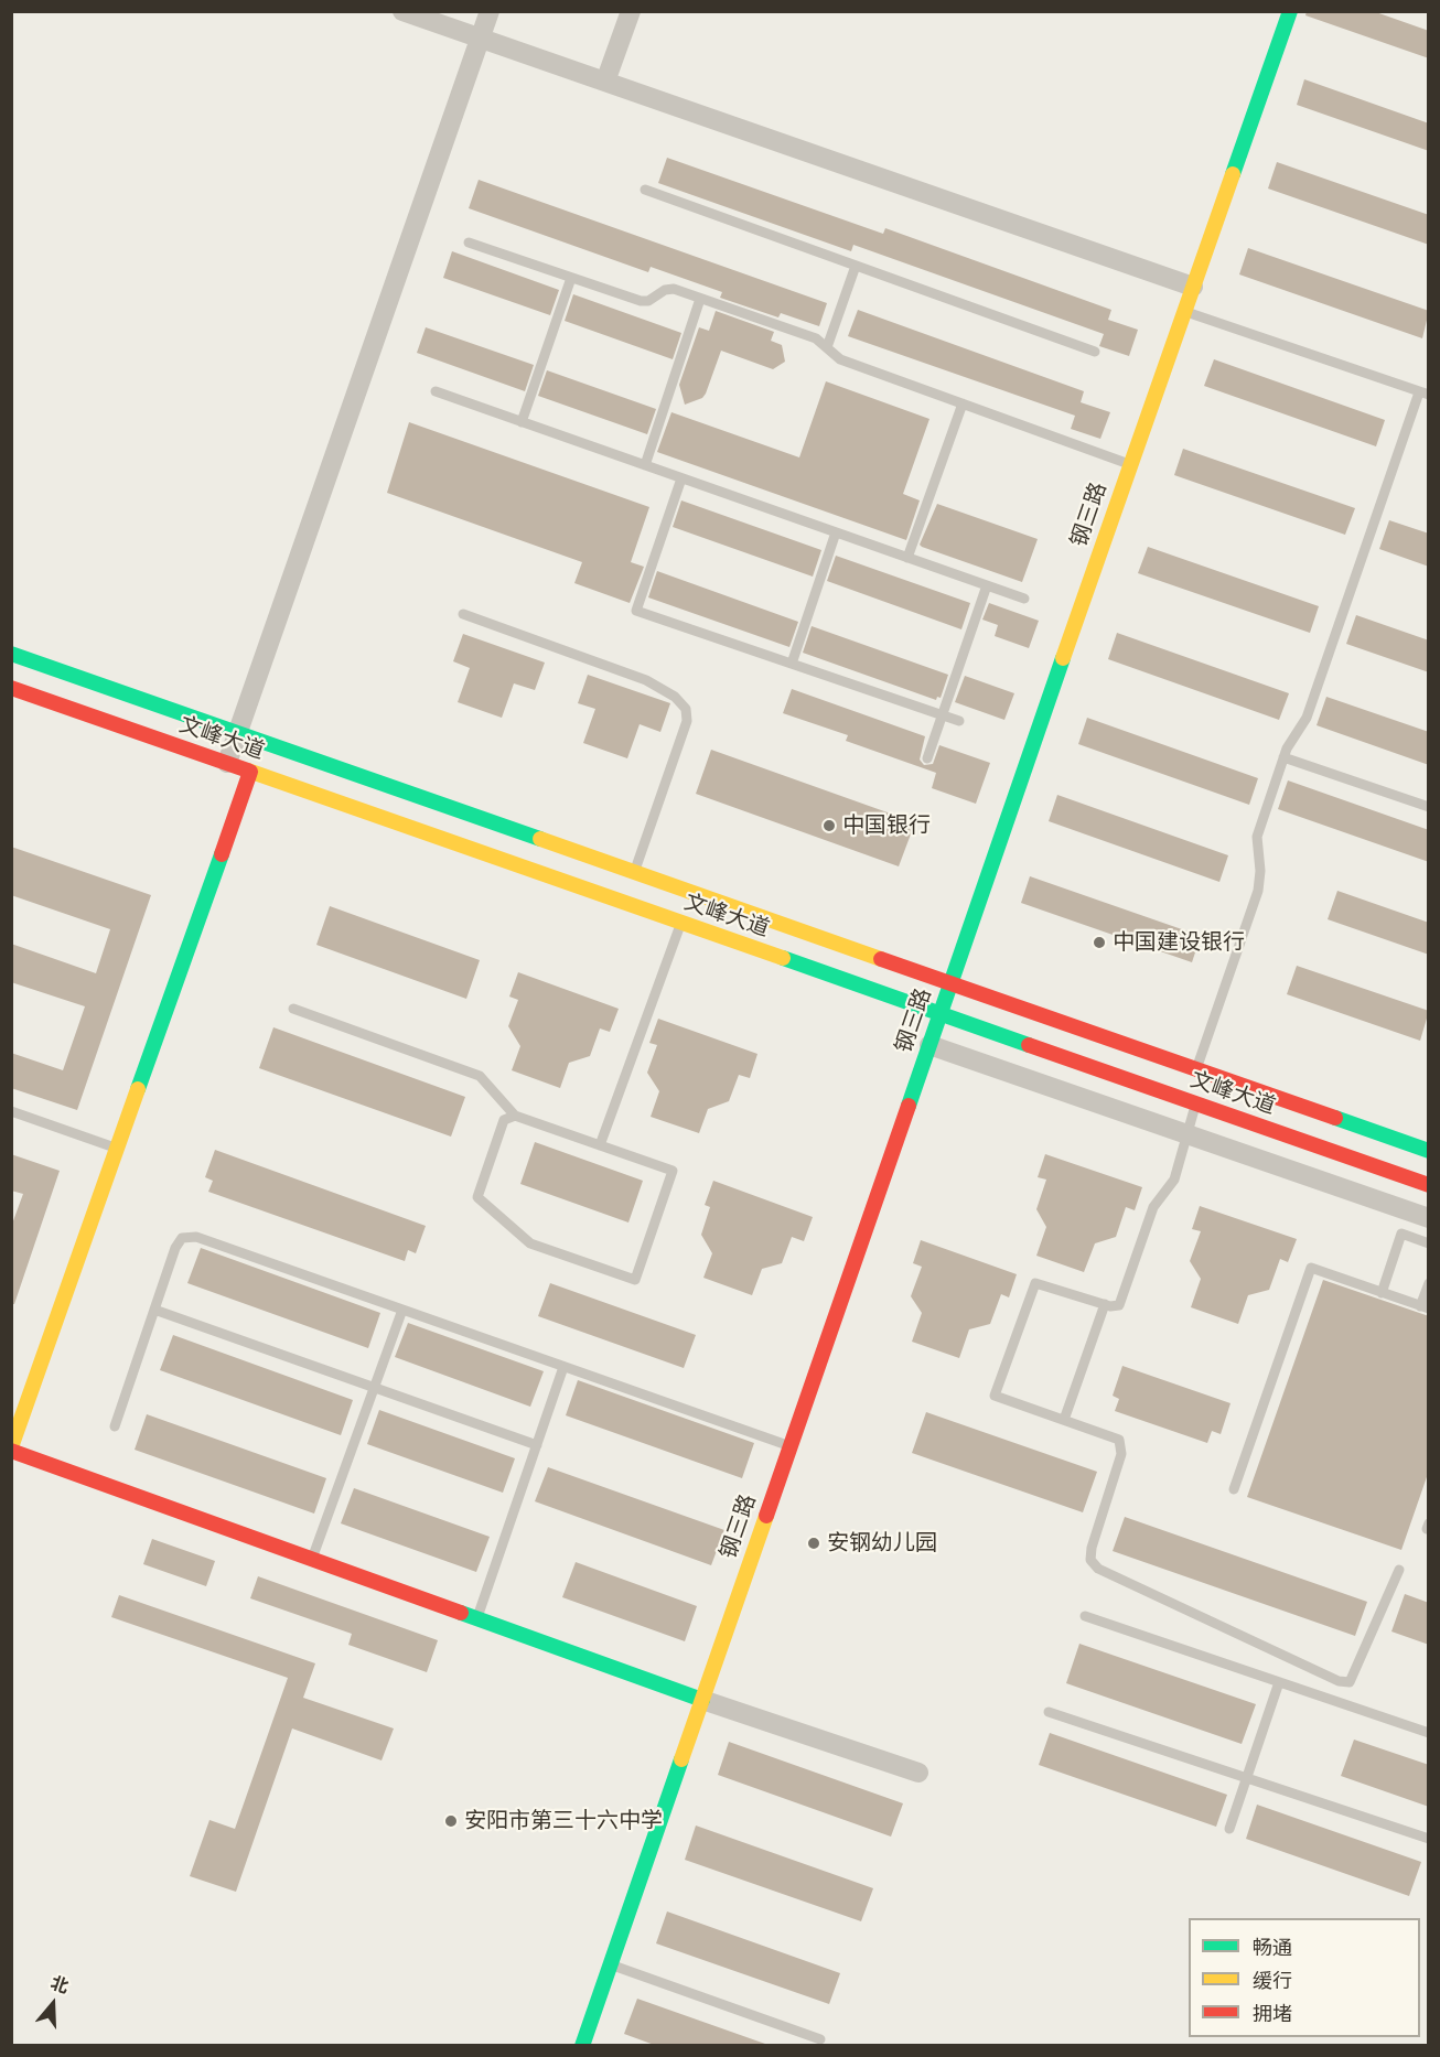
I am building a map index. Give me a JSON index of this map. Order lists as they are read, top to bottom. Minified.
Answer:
{"streets":{"street":["钢三路","文峰大道"]},"crossings":[["钢三路","文峰大道"]],"places":["中国银行","中国建设银行","安钢幼儿园","安阳市第三十六中学"],"legend":["畅通","缓行","拥堵"],"north":"top"}
